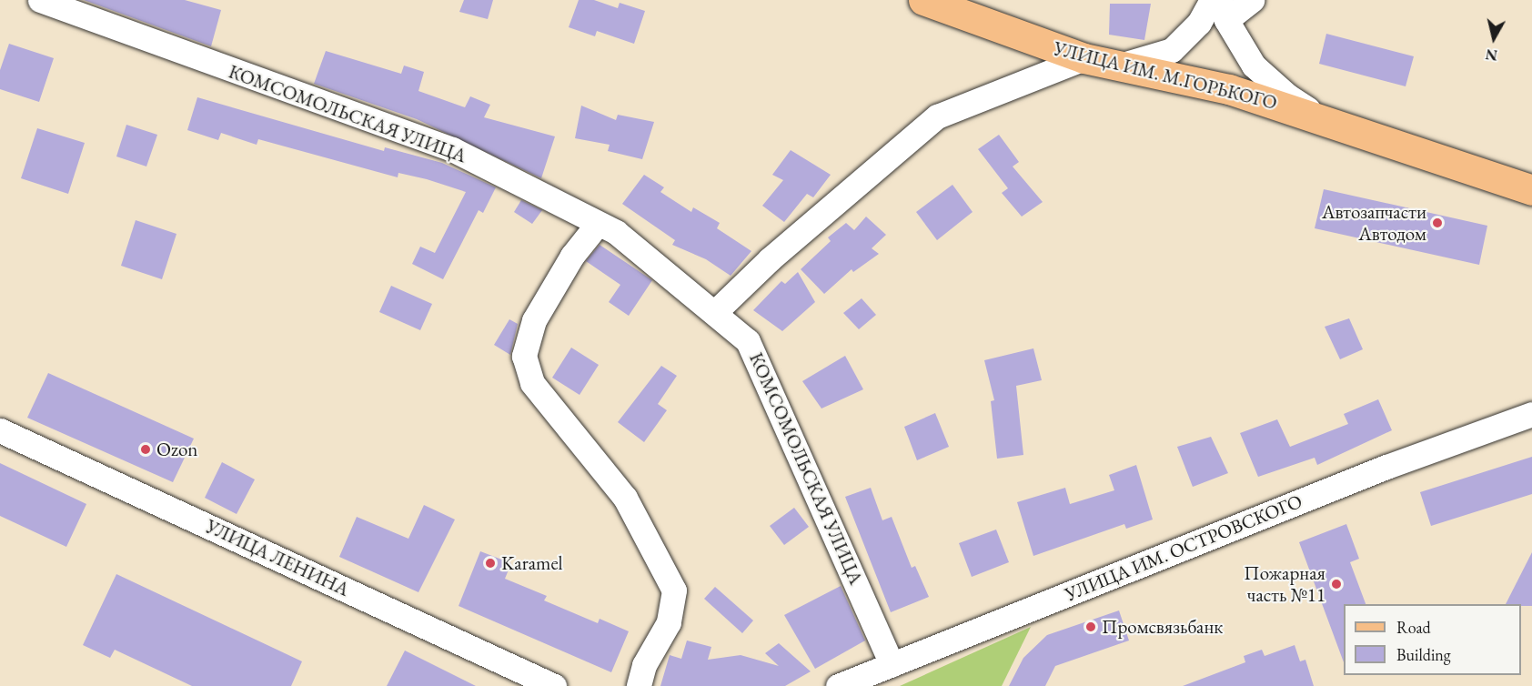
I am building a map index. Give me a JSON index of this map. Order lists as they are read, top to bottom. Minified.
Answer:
{"streets":{"main road":["УЛИЦА ИМ. М.ГОРЬКОГО"],"street":["КОМСОМОЛЬСКАЯ УЛИЦА","УЛИЦА ИМ. ОСТРОВСКОГО","УЛИЦА ЛЕНИНА"]},"crossings":[["КОМСОМОЛЬСКАЯ УЛИЦА","УЛИЦА ИМ. ОСТРОВСКОГО"]],"places":["Автозапчасти Автодом","Ozon","Karamel","Пожарная часть №11","Промсвязьбанк"],"legend":["Road","Building"],"north":"bottom"}
